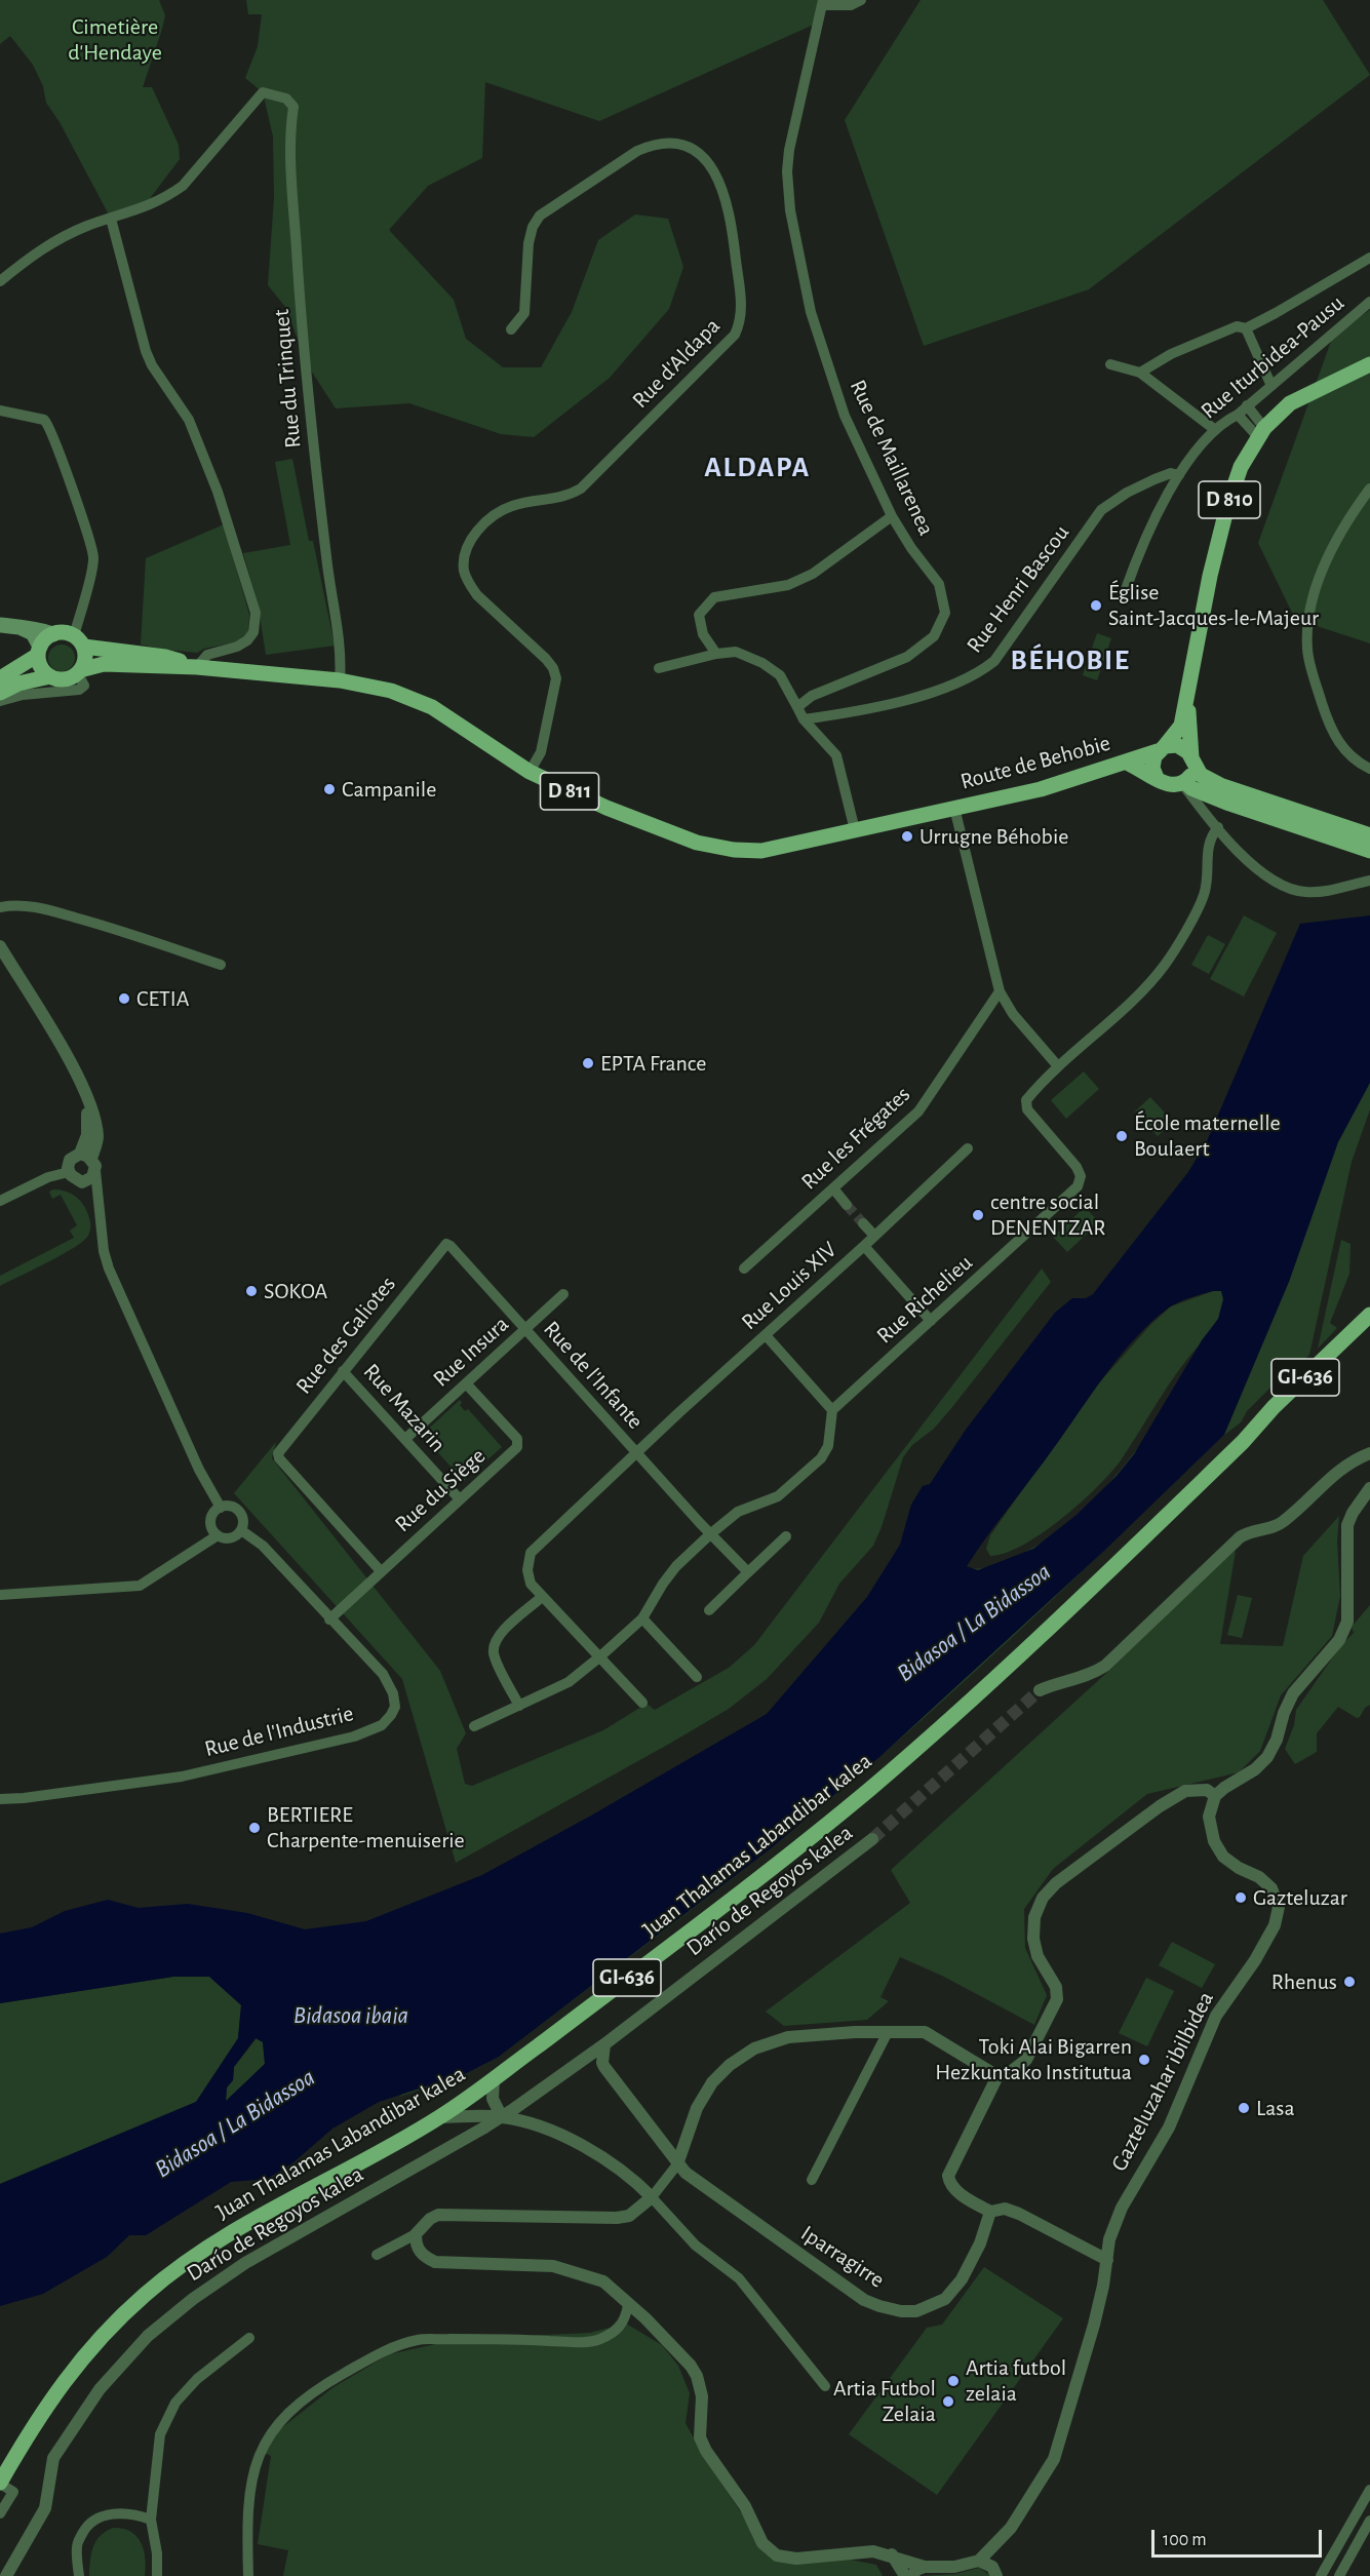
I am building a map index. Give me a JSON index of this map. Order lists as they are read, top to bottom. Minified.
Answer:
{"streets":{"main road":["D 810","Route de Behobie","D 811","GI-636","Juan Thalamas Labandibar kalea"],"street":["Rue Iturbidea-Pausu","Rue d'Aldapa","Rue du Trinquet","Rue de Maillarenea","Rue Henri Bascou","Rue les Frégates","Rue Louis XIV","Rue Richelieu","Rue des Galiotes","Rue Insura","Rue de l'Infante","Rue Mazarin","Rue du Siège","Rue de l'Industrie","Darío de Regoyos kalea","Gazteluzahar ibilbidea","Iparragirre"]},"crossings":[["Rue Iturbidea-Pausu","Rue Henri Bascou"],["Rue d'Aldapa","D 811"],["Rue du Trinquet","D 811"],["D 810","Route de Behobie"],["Route de Behobie","D 811"],["Rue Louis XIV","Rue de l'Infante"],["Rue des Galiotes","Rue de l'Infante"],["Rue des Galiotes","Rue Mazarin"],["Rue des Galiotes","Rue du Siège"],["Rue Insura","Rue de l'Infante"],["Rue Insura","Rue Mazarin"],["Rue Insura","Rue du Siège"],["Rue Mazarin","Rue du Siège"],["Rue du Siège","Rue de l'Industrie"]],"districts":["ALDAPA","BÉHOBIE"],"water":["Bidasoa / La Bidassoa","Bidasoa ibaia"],"parks":["Cimetière d'Hendaye"],"places":["Église Saint-Jacques-le-Majeur","Campanile","Urrugne Béhobie","CETIA","EPTA France","École maternelle Boulaert","centre social DENENTZAR","SOKOA","BERTIERE Charpente-menuiserie","Gazteluzar","Rhenus","Toki Alai Bigarren Hezkuntako Institutua","Lasa","Artia futbol zelaia","Artia Futbol Zelaia"],"scale_bar":"100 m"}
